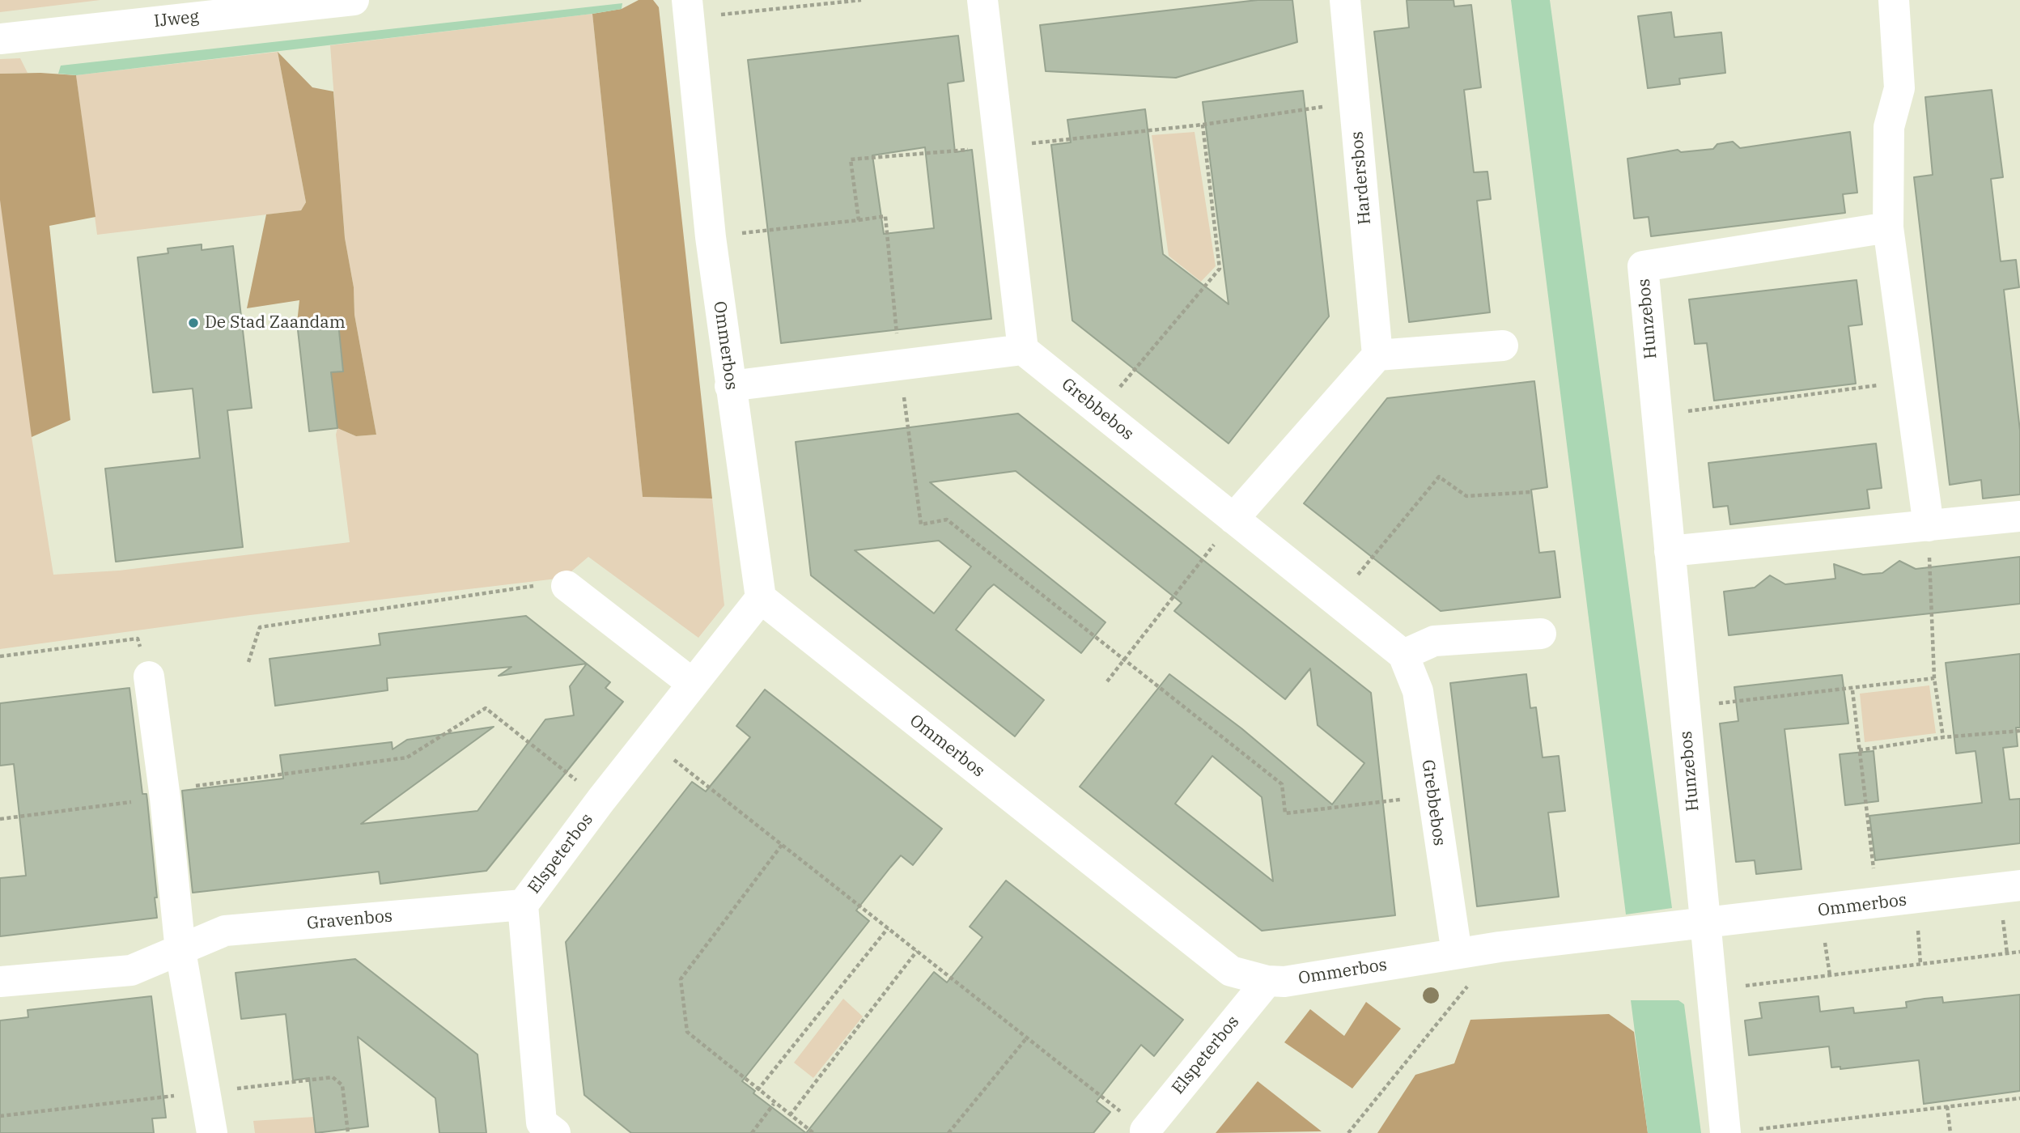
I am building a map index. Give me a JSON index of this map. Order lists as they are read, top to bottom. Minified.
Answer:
{"streets":{"street":["IJweg","Hardersbos","Hunzebos","Ommerbos","Grebbebos","Elspeterbos","Gravenbos"]},"crossings":[["Hunzebos","Ommerbos"],["Ommerbos","Grebbebos"],["Ommerbos","Elspeterbos"],["Elspeterbos","Gravenbos"]],"places":["De Stad Zaandam"]}
